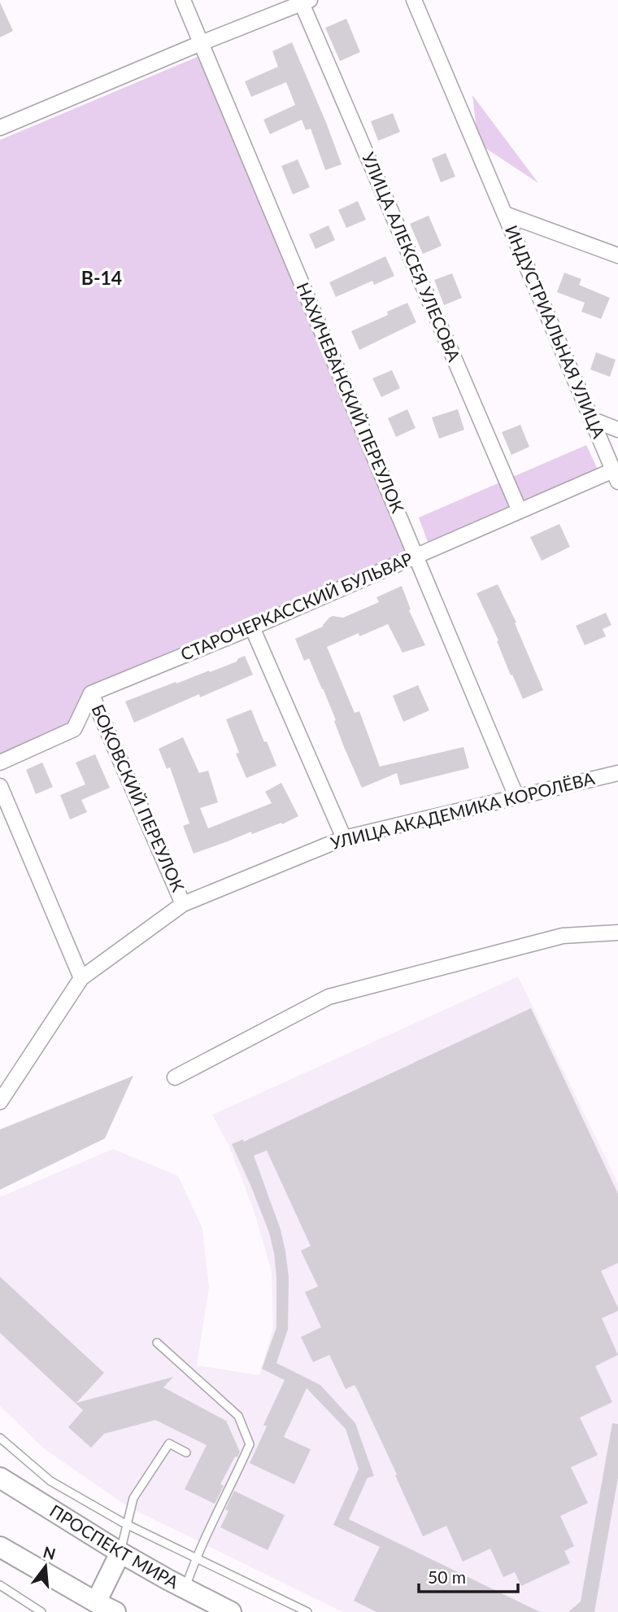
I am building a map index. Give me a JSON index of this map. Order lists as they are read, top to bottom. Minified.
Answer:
{"streets":{"main road":["ПРОСПЕКТ МИРА"],"street":["УЛИЦА АЛЕКСЕЯ УЛЕСОВА","ИНДУСТРИАЛЬНАЯ УЛИЦА","НАХИЧЕВАНСКИЙ ПЕРЕУЛОК","СТАРОЧЕРКАССКИЙ БУЛЬВАР","БОКОВСКИЙ ПЕРЕУЛОК","УЛИЦА АКАДЕМИКА КОРОЛЁВА"]},"crossings":[["УЛИЦА АЛЕКСЕЯ УЛЕСОВА","СТАРОЧЕРКАССКИЙ БУЛЬВАР"],["ИНДУСТРИАЛЬНАЯ УЛИЦА","СТАРОЧЕРКАССКИЙ БУЛЬВАР"],["НАХИЧЕВАНСКИЙ ПЕРЕУЛОК","СТАРОЧЕРКАССКИЙ БУЛЬВАР"],["НАХИЧЕВАНСКИЙ ПЕРЕУЛОК","УЛИЦА АКАДЕМИКА КОРОЛЁВА"],["СТАРОЧЕРКАССКИЙ БУЛЬВАР","БОКОВСКИЙ ПЕРЕУЛОК"],["БОКОВСКИЙ ПЕРЕУЛОК","УЛИЦА АКАДЕМИКА КОРОЛЁВА"]],"districts":["В-14"],"scale_bar":"50 m","north":"top"}
